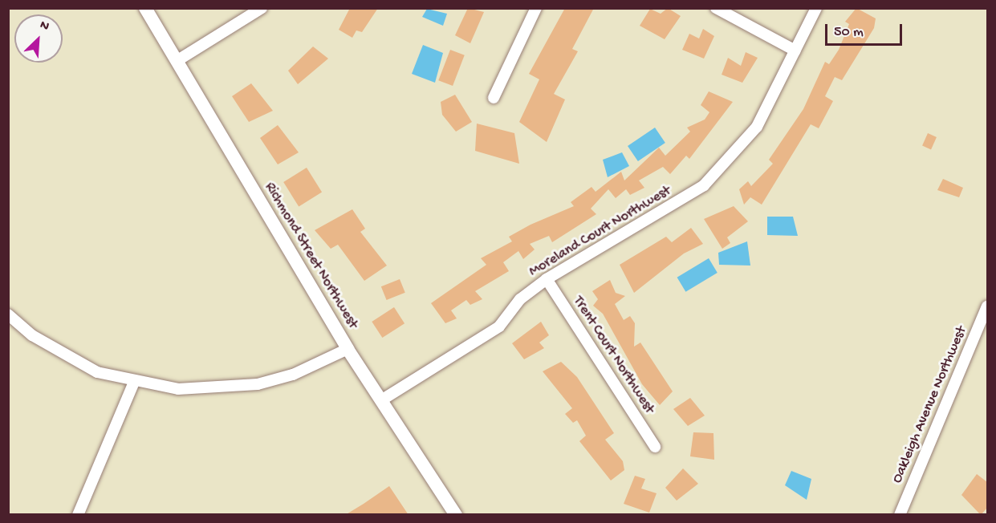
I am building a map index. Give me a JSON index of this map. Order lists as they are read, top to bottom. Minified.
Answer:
{"streets":{"street":["Moreland Court Northwest","Richmond Street Northwest","Trent Court Northwest","Oakleigh Avenue Northwest"]},"crossings":[["Moreland Court Northwest","Richmond Street Northwest"],["Moreland Court Northwest","Trent Court Northwest"]],"scale_bar":"50 m","north":"top right"}
